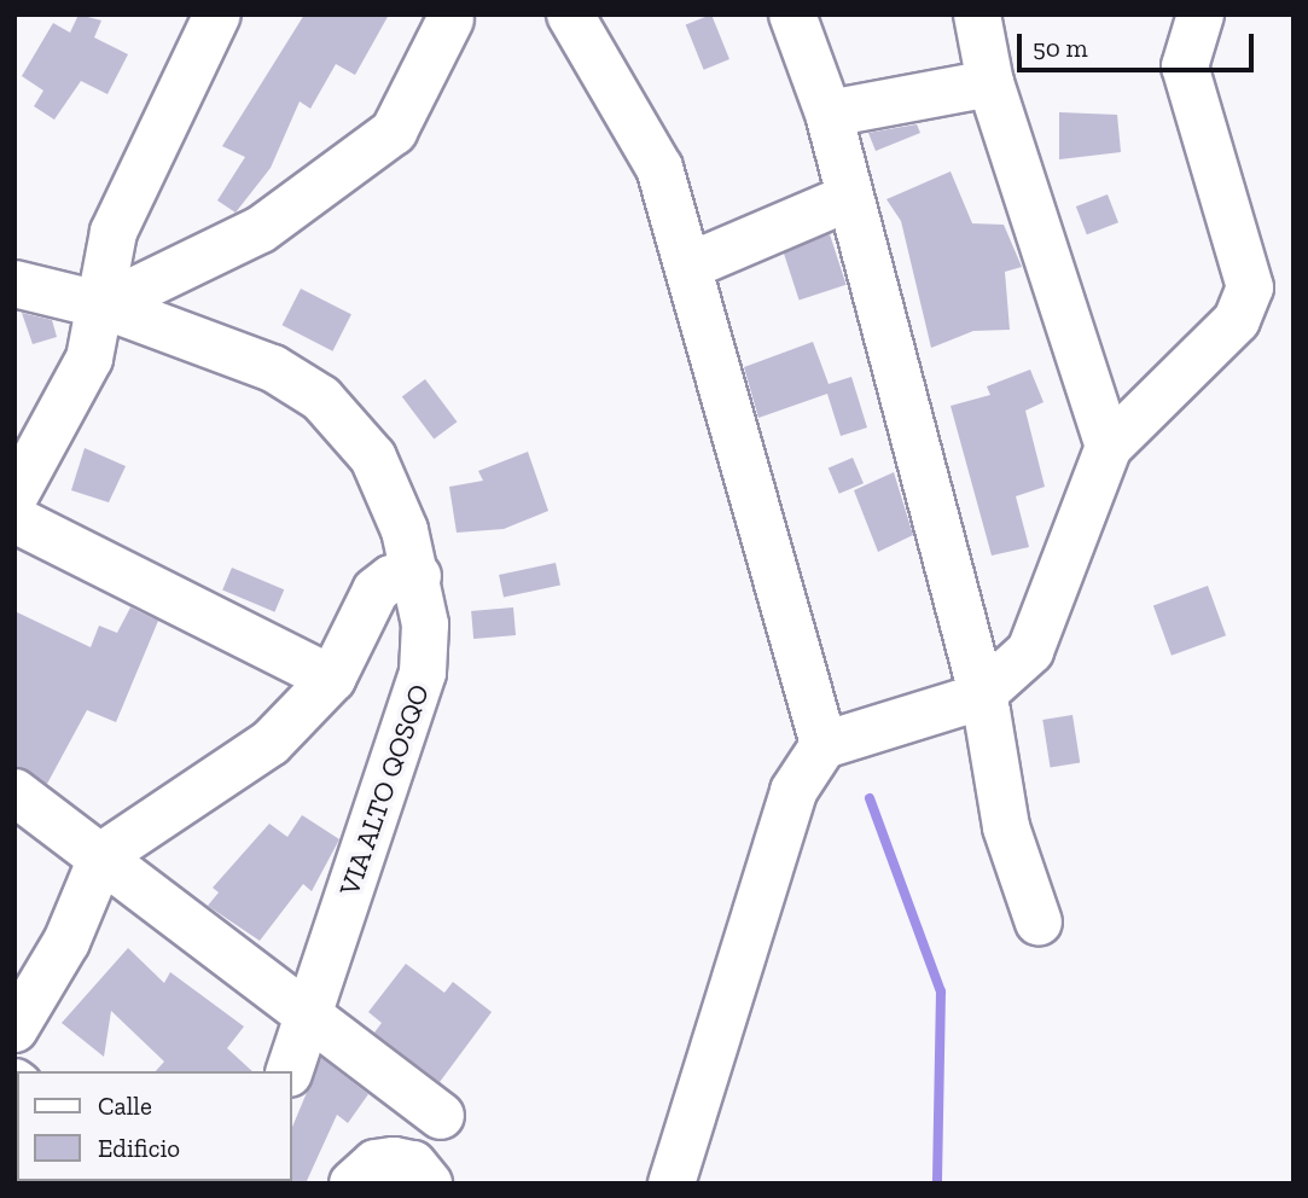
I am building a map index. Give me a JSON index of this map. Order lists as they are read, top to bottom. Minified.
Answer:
{"streets":{"street":["VIA ALTO QOSQO"]},"legend":["Calle","Edificio"],"scale_bar":"50 m"}
